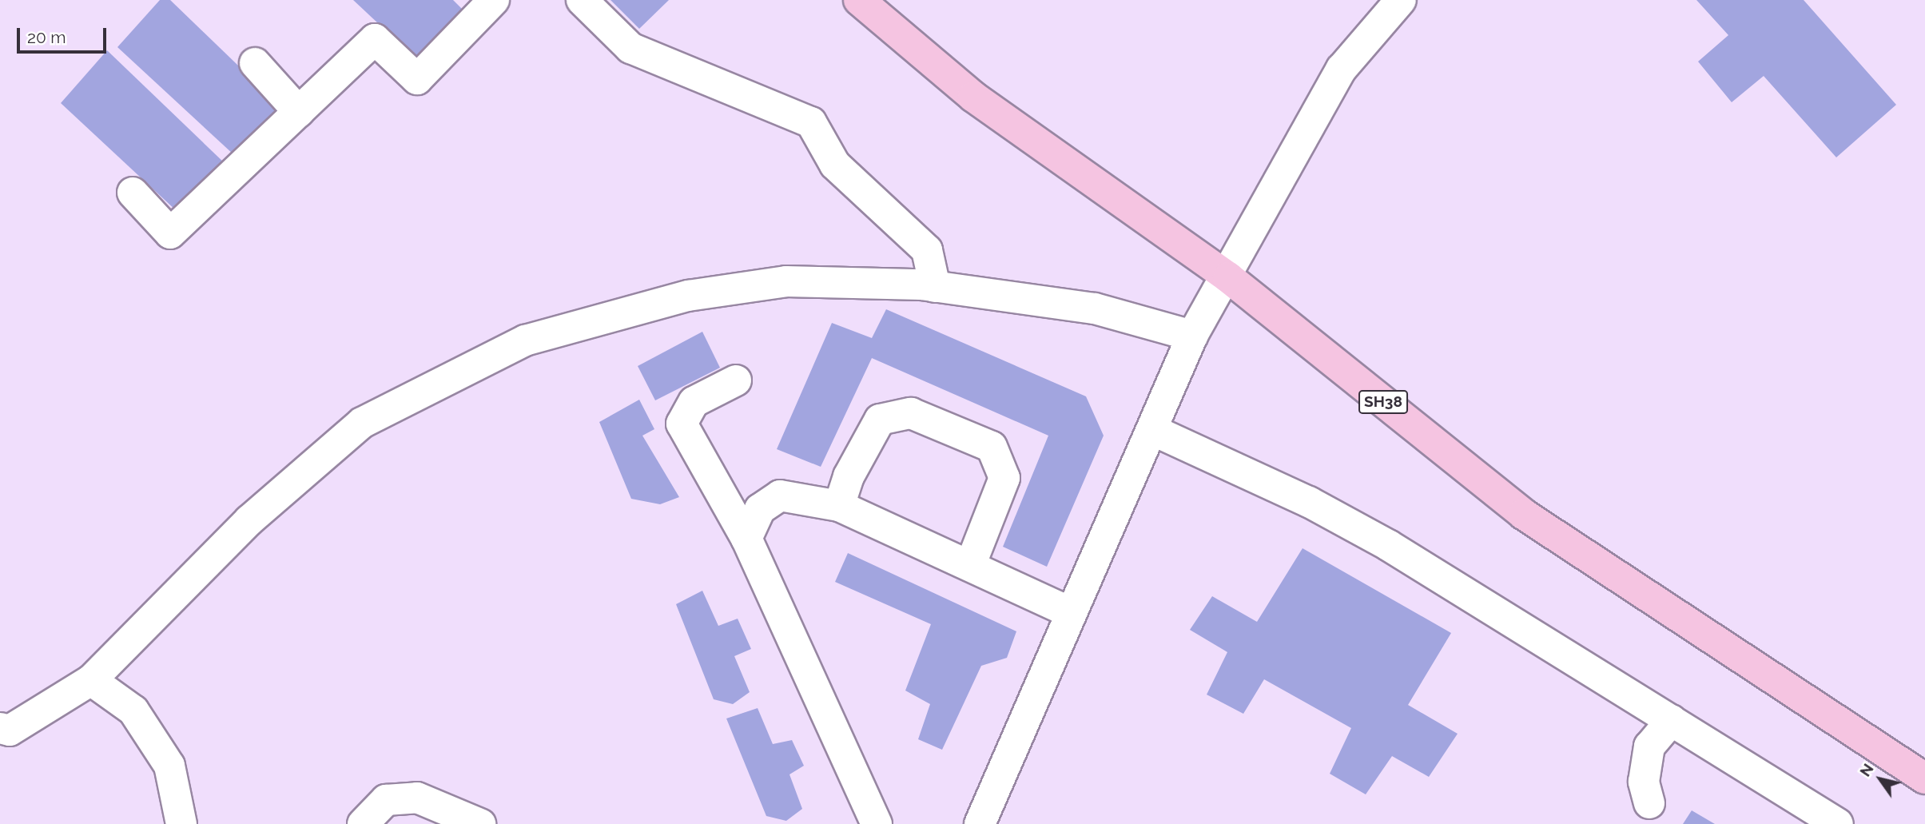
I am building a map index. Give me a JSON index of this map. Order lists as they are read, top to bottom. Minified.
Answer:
{"streets":{"main road":["SH38"]},"scale_bar":"20 m","north":"top left"}
